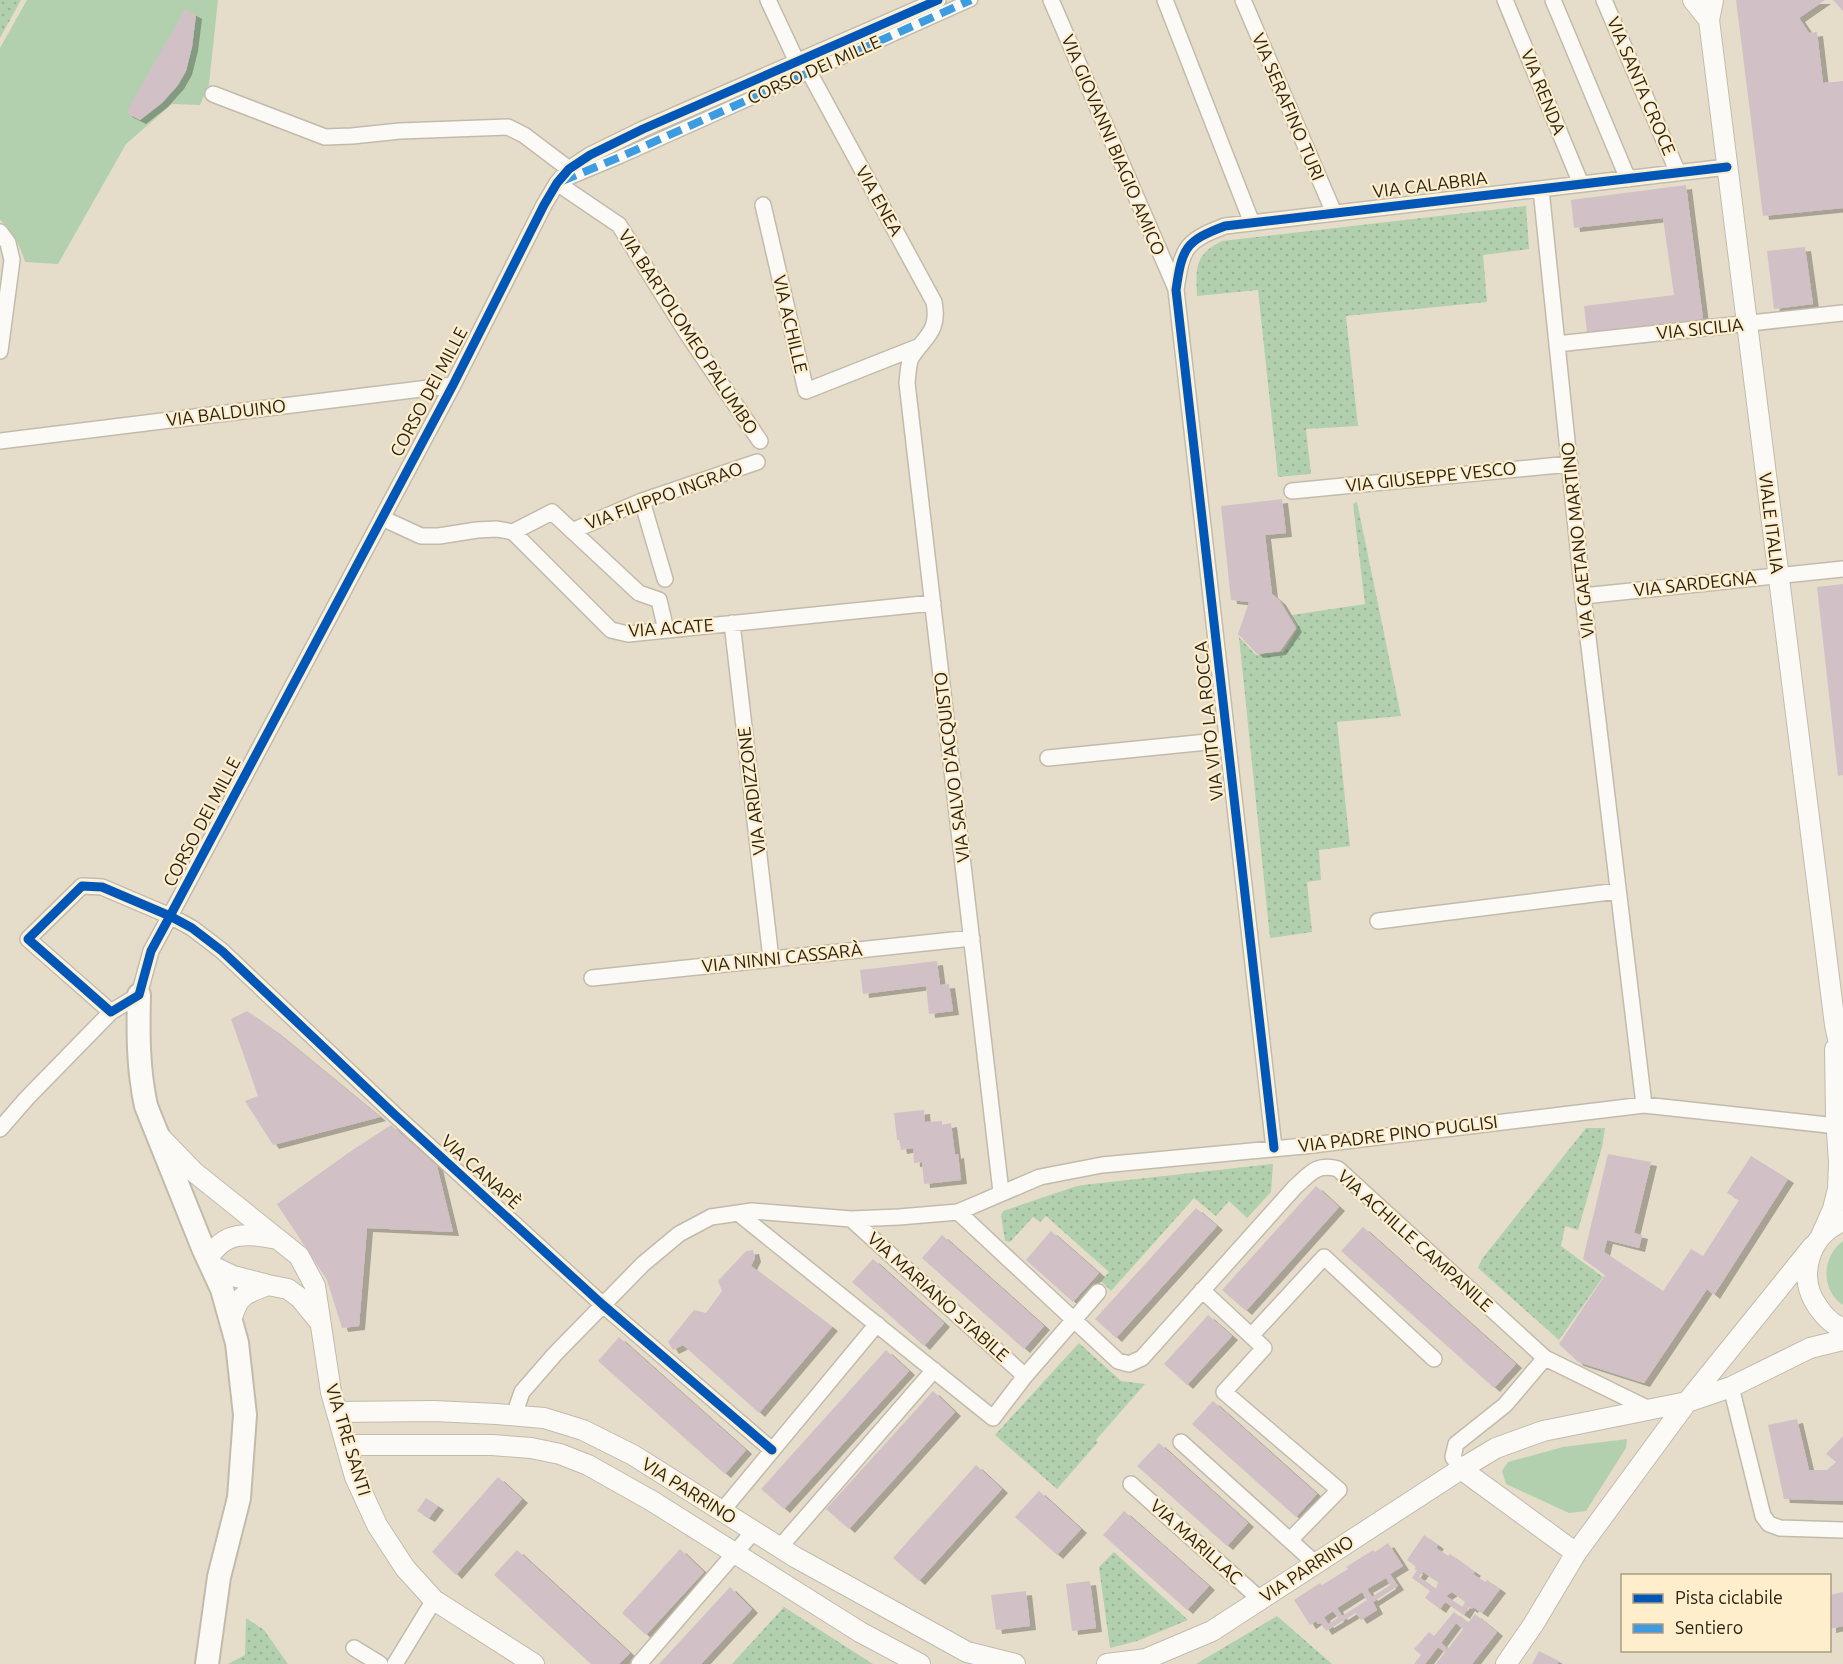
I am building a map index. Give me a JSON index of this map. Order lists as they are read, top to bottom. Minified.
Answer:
{"streets":{"street":["CORSO DEI MILLE","VIA SANTA CROCE","VIA RENDA","VIA SERAFINO TURI","VIA GIOVANNI BIAGIO AMICO","VIA CALABRIA","VIA ENEA","VIA ACHILLE","VIA SICILIA","VIA BARTOLOMEO PALUMBO","VIA BALDUINO","VIA GIUSEPPE VESCO","VIA FILIPPO INGRAO","VIALE ITALIA","VIA GAETANO MARTINO","VIA SARDEGNA","VIA ACATE","VIA VITO LA ROCCA","VIA SALVO D'ACQUISTO","VIA ARDIZZONE","VIA NINNI CASSARÀ","VIA PADRE PINO PUGLISI","VIA CANAPÈ","VIA ACHILLE CAMPANILE","VIA MARIANO STABILE","VIA TRE SANTI","VIA PARRINO","VIA MARILLAC"]},"crossings":[["CORSO DEI MILLE","VIA ENEA"],["CORSO DEI MILLE","VIA BARTOLOMEO PALUMBO"],["CORSO DEI MILLE","VIA BALDUINO"],["CORSO DEI MILLE","VIA CANAPÈ"],["VIA SANTA CROCE","VIA CALABRIA"],["VIA RENDA","VIA CALABRIA"],["VIA SERAFINO TURI","VIA CALABRIA"],["VIA GIOVANNI BIAGIO AMICO","VIA CALABRIA"],["VIA GIOVANNI BIAGIO AMICO","VIA VITO LA ROCCA"],["VIA CALABRIA","VIALE ITALIA"],["VIA CALABRIA","VIA GAETANO MARTINO"],["VIA CALABRIA","VIA VITO LA ROCCA"],["VIA ENEA","VIA ACHILLE"],["VIA ENEA","VIA SALVO D'ACQUISTO"],["VIA ACHILLE","VIA SALVO D'ACQUISTO"],["VIA SICILIA","VIALE ITALIA"],["VIA SICILIA","VIA GAETANO MARTINO"],["VIA GIUSEPPE VESCO","VIA GAETANO MARTINO"],["VIALE ITALIA","VIA SARDEGNA"],["VIALE ITALIA","VIA PADRE PINO PUGLISI"],["VIA GAETANO MARTINO","VIA SARDEGNA"],["VIA GAETANO MARTINO","VIA PADRE PINO PUGLISI"],["VIA ACATE","VIA SALVO D'ACQUISTO"],["VIA ACATE","VIA ARDIZZONE"],["VIA VITO LA ROCCA","VIA PADRE PINO PUGLISI"],["VIA SALVO D'ACQUISTO","VIA NINNI CASSARÀ"],["VIA SALVO D'ACQUISTO","VIA PADRE PINO PUGLISI"],["VIA ARDIZZONE","VIA NINNI CASSARÀ"],["VIA PADRE PINO PUGLISI","VIA CANAPÈ"],["VIA PADRE PINO PUGLISI","VIA MARIANO STABILE"],["VIA PADRE PINO PUGLISI","VIA PARRINO"],["VIA ACHILLE CAMPANILE","VIA PARRINO"],["VIA TRE SANTI","VIA PARRINO"],["VIA PARRINO","VIA MARILLAC"]],"legend":["Pista ciclabile","Sentiero"]}
